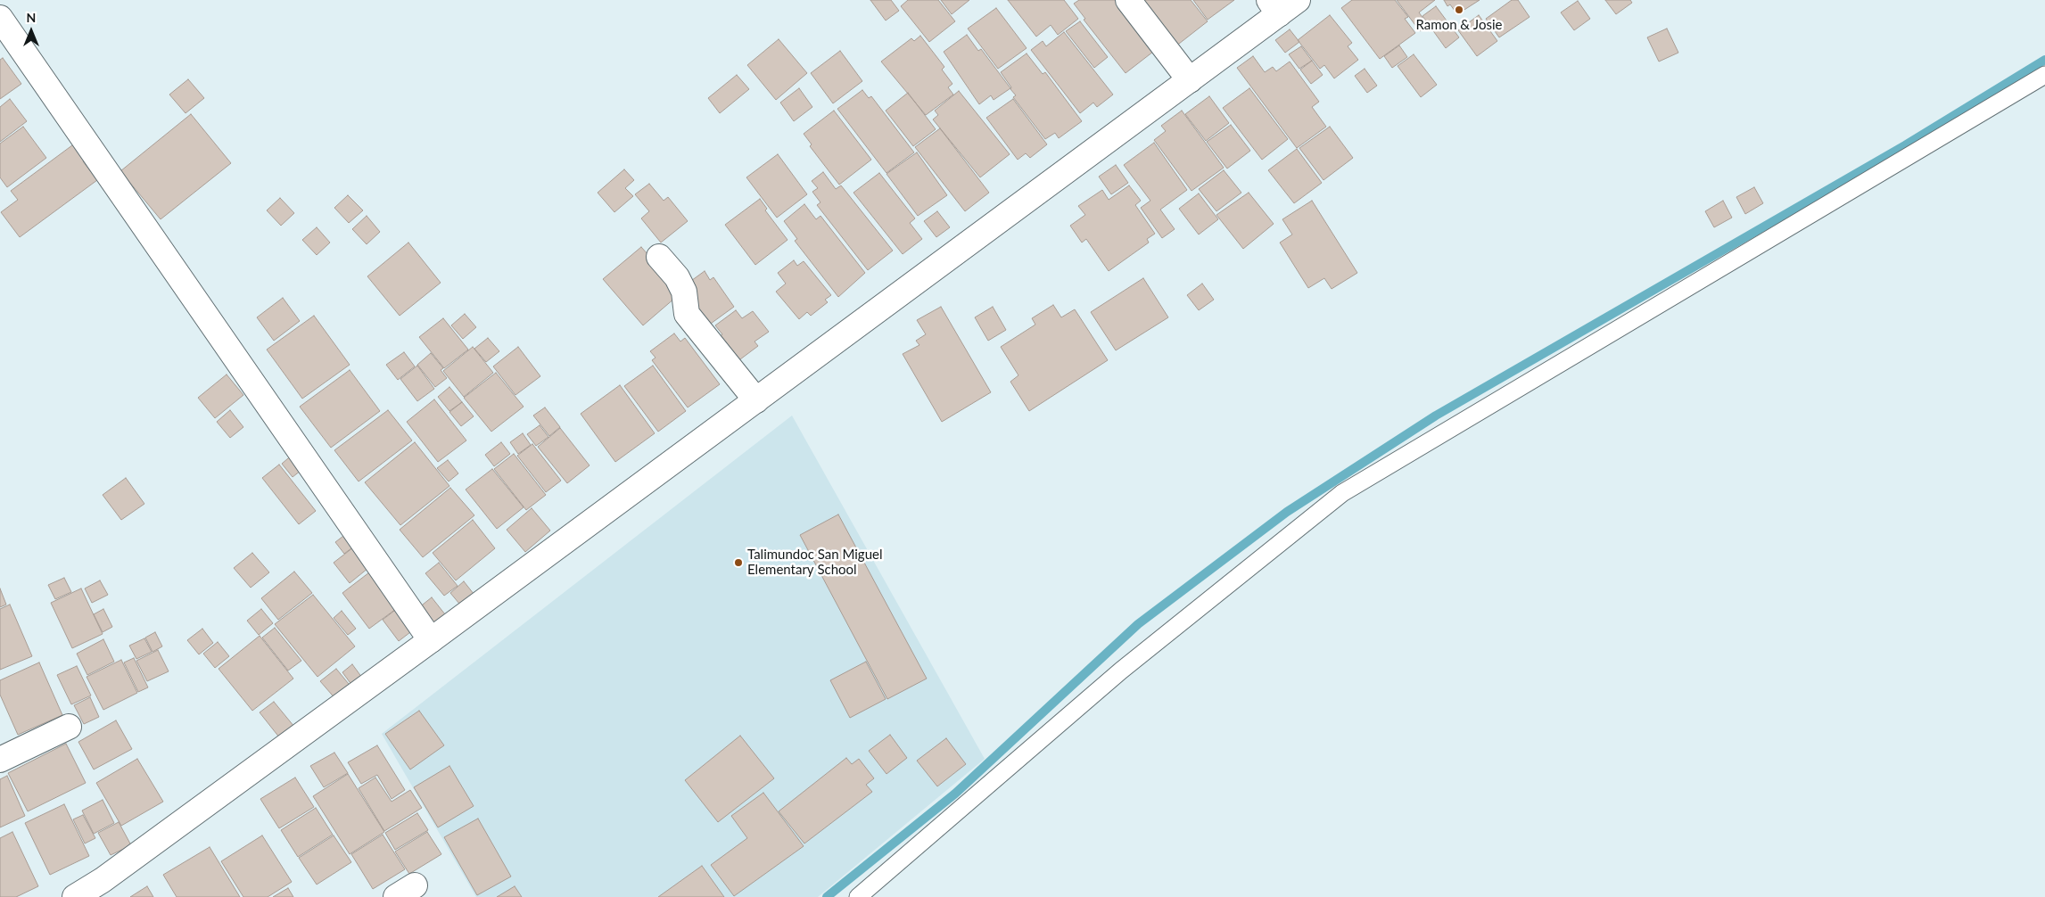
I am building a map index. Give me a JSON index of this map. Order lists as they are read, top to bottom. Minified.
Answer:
{"places":["Ramon & Josie","Talimundoc San Miguel Elementary School"],"north":"top"}
